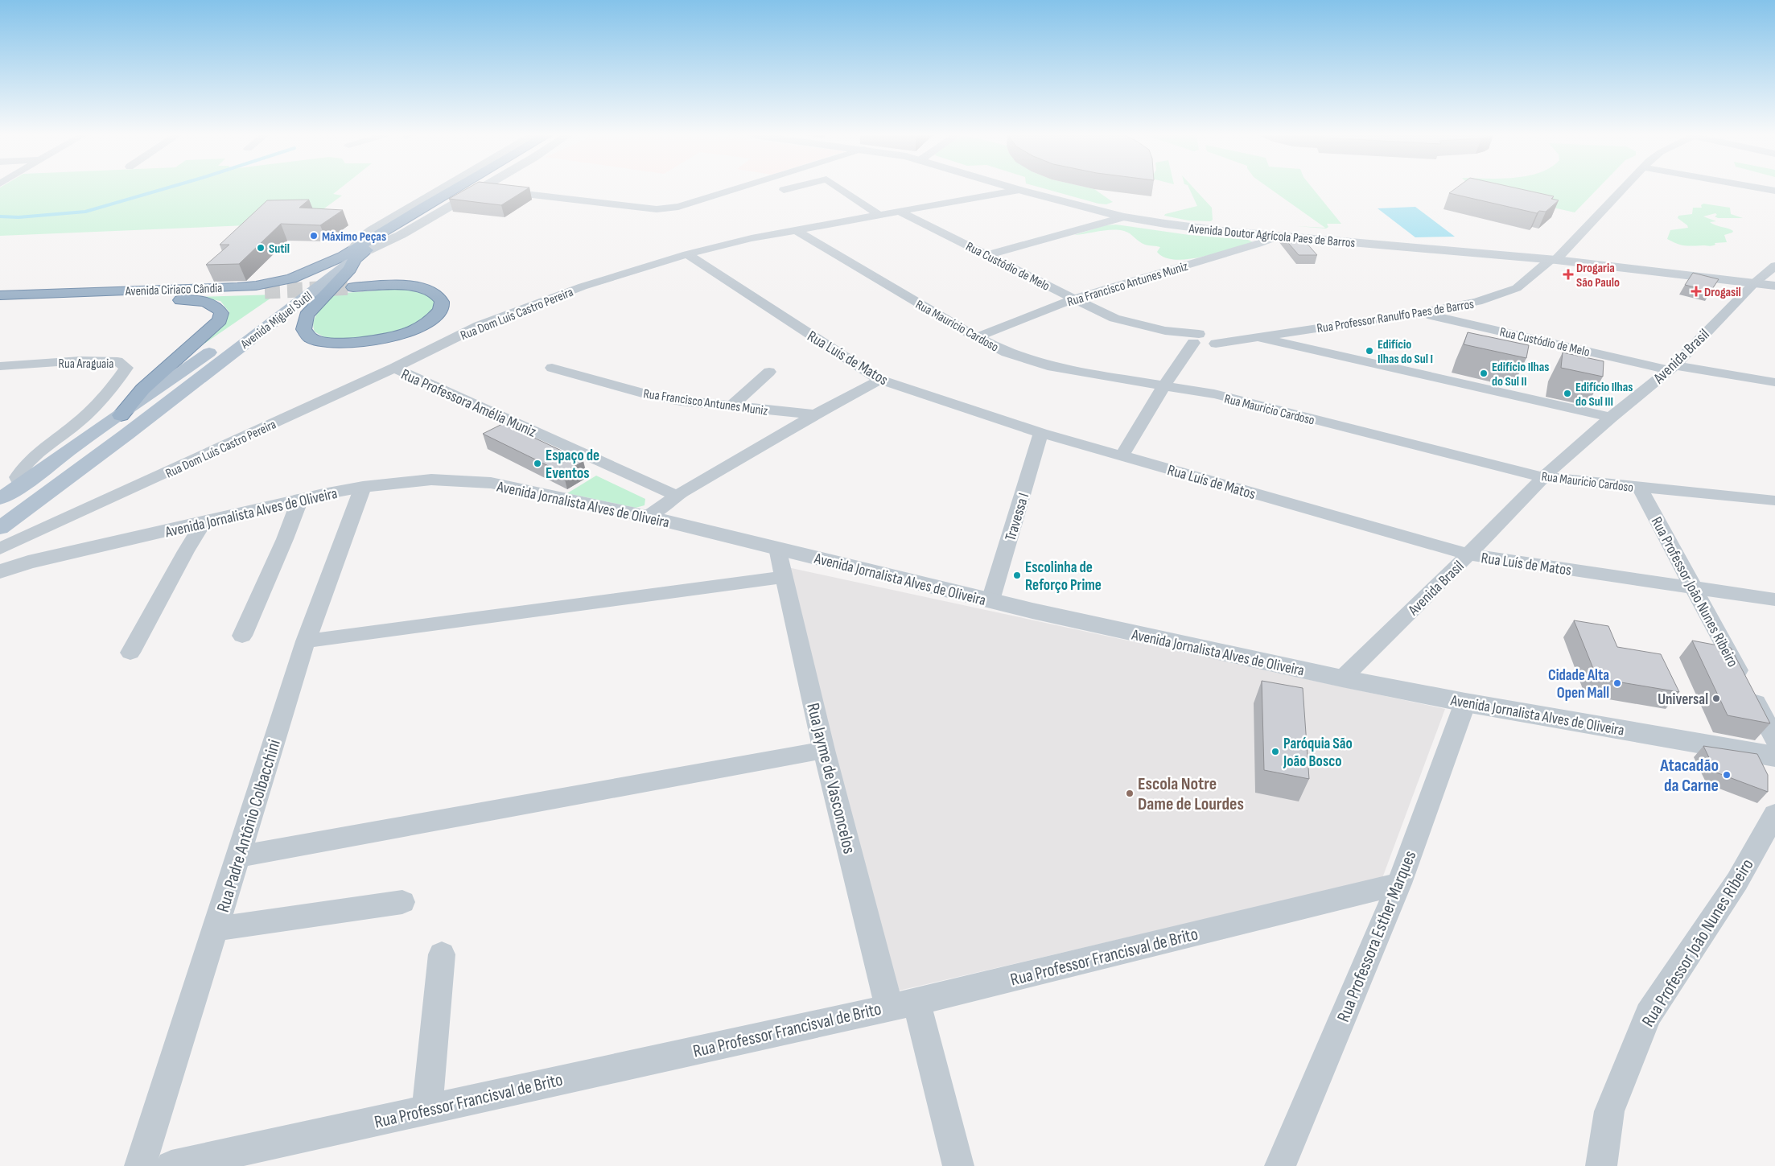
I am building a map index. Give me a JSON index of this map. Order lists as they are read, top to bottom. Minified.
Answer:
{"streets":{"highway":["Avenida Ciríaco Cândia"],"main road":["Avenida Miguel Sutil"],"street":["Avenida Doutor Agrícola Paes de Barros","Rua Custódio de Melo","Rua Francisco Antunes Muniz","Rua Dom Luís Castro Pereira","Rua Professor Ranulfo Paes de Barros","Rua Maurício Cardoso","Avenida Brasil","Rua Luís de Matos","Rua Araguaia","Rua Professora Amélia Muniz","Avenida Jornalista Alves de Oliveira","Travessa I","Rua Professor João Nunes Ribeiro","Rua Jayme de Vasconcelos","Rua Padre Antônio Colbacchini","Rua Professora Esther Marques","Rua Professor Francisval de Brito"]},"crossings":[["Avenida Doutor Agrícola Paes de Barros","Rua Francisco Antunes Muniz"],["Avenida Doutor Agrícola Paes de Barros","Rua Dom Luís Castro Pereira"],["Avenida Doutor Agrícola Paes de Barros","Rua Professor Ranulfo Paes de Barros"],["Avenida Doutor Agrícola Paes de Barros","Avenida Brasil"],["Rua Custódio de Melo","Rua Francisco Antunes Muniz"],["Rua Custódio de Melo","Rua Dom Luís Castro Pereira"],["Rua Custódio de Melo","Rua Professor Ranulfo Paes de Barros"],["Rua Custódio de Melo","Avenida Brasil"],["Rua Francisco Antunes Muniz","Rua Maurício Cardoso"],["Rua Francisco Antunes Muniz","Rua Luís de Matos"],["Rua Francisco Antunes Muniz","Rua Professora Amélia Muniz"],["Rua Francisco Antunes Muniz","Avenida Jornalista Alves de Oliveira"],["Avenida Ciríaco Cândia","Avenida Miguel Sutil"],["Rua Dom Luís Castro Pereira","Rua Maurício Cardoso"],["Rua Dom Luís Castro Pereira","Rua Luís de Matos"],["Rua Dom Luís Castro Pereira","Rua Professora Amélia Muniz"],["Avenida Miguel Sutil","Rua Araguaia"],["Rua Maurício Cardoso","Avenida Brasil"],["Rua Maurício Cardoso","Rua Professor João Nunes Ribeiro"],["Avenida Brasil","Rua Luís de Matos"],["Avenida Brasil","Avenida Jornalista Alves de Oliveira"],["Rua Luís de Matos","Travessa I"],["Rua Luís de Matos","Rua Professor João Nunes Ribeiro"],["Avenida Jornalista Alves de Oliveira","Travessa I"],["Avenida Jornalista Alves de Oliveira","Rua Jayme de Vasconcelos"],["Avenida Jornalista Alves de Oliveira","Rua Padre Antônio Colbacchini"],["Avenida Jornalista Alves de Oliveira","Rua Professora Esther Marques"],["Rua Jayme de Vasconcelos","Rua Professor Francisval de Brito"],["Rua Professora Esther Marques","Rua Professor Francisval de Brito"]],"places":{"other":["Máximo Peças","Sutil","Edifício Ilhas do Sul I","Edifício Ilhas do Sul II","Edifício Ilhas do Sul III","Espaço de Eventos","Escolinha de Reforço Prime","Cidade Alta Open Mall","Universal","Paróquia São João Bosco","Atacadão da Carne","Escola Notre Dame de Lourdes"],"health":["Drogaria São Paulo","Drogasil"]}}
